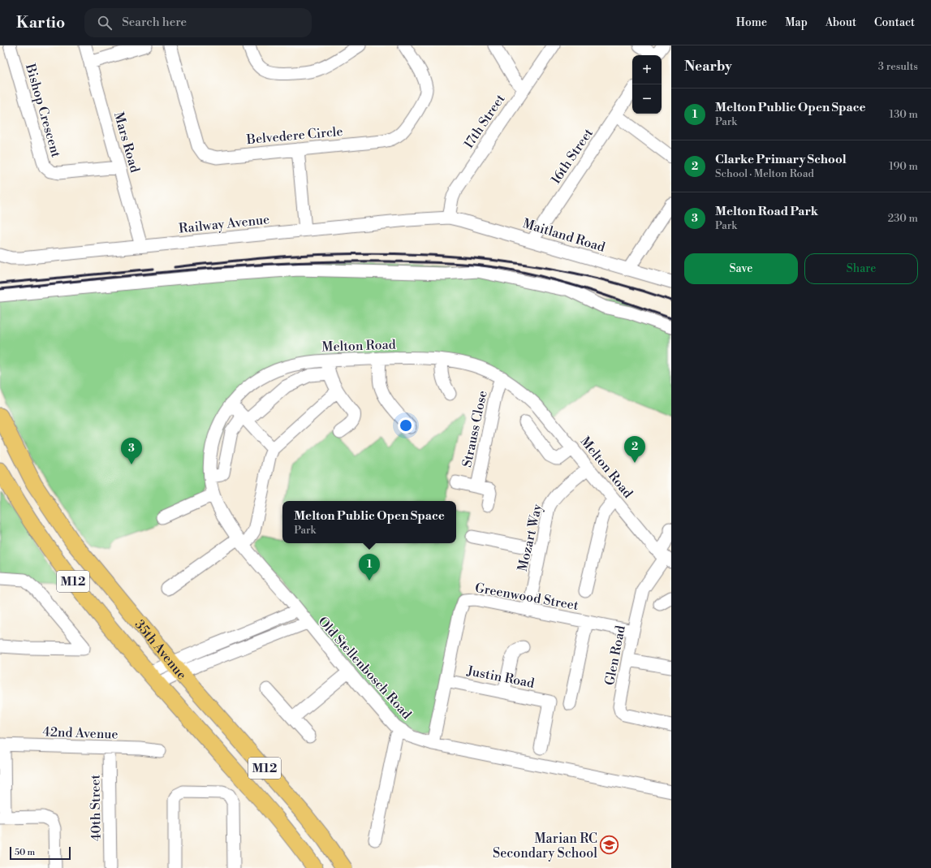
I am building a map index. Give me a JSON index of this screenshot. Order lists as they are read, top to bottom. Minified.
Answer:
{"streets":{"main road":["M12","35th Avenue"],"street":["Bishop Crescent","17th Street","Belvedere Circle","Mars Road","16th Street","Railway Avenue","Maitland Road","Melton Road","Strauss Close","Mozart Way","Greenwood Street","Glen Road","Old Stellenbosch Road","Justin Road","42nd Avenue","40th Street"]},"crossings":[["Bishop Crescent","Mars Road"],["17th Street","Railway Avenue"],["17th Street","Maitland Road"],["Mars Road","Railway Avenue"],["16th Street","Maitland Road"],["Railway Avenue","Maitland Road"],["Melton Road","Strauss Close"],["Melton Road","Mozart Way"],["Melton Road","Glen Road"],["Melton Road","Old Stellenbosch Road"],["Mozart Way","Greenwood Street"],["Greenwood Street","Glen Road"],["Greenwood Street","Old Stellenbosch Road"],["Greenwood Street","Justin Road"],["35th Avenue","Old Stellenbosch Road"],["42nd Avenue","40th Street"]],"places":{"school or university":["Marian RC Secondary School"]},"scale_bar":"50 m","page":{"header":"Kartio","search":"Search here","nav":["Home","Map","About","Contact"],"heading":["Nearby","3 results"],"map_buttons":["+","−"],"list":[{"mark":"1","name":"Melton Public Open Space","note":"Park","value":"130 m"},{"mark":"2","name":"Clarke Primary School","note":"School · Melton Road","value":"190 m"},{"mark":"3","name":"Melton Road Park","note":"Park","value":"230 m"}],"buttons":["Save","Share"],"pins":["2","3","1"],"popup":["Melton Public Open Space","Park"],"scale":"50 m"}}
